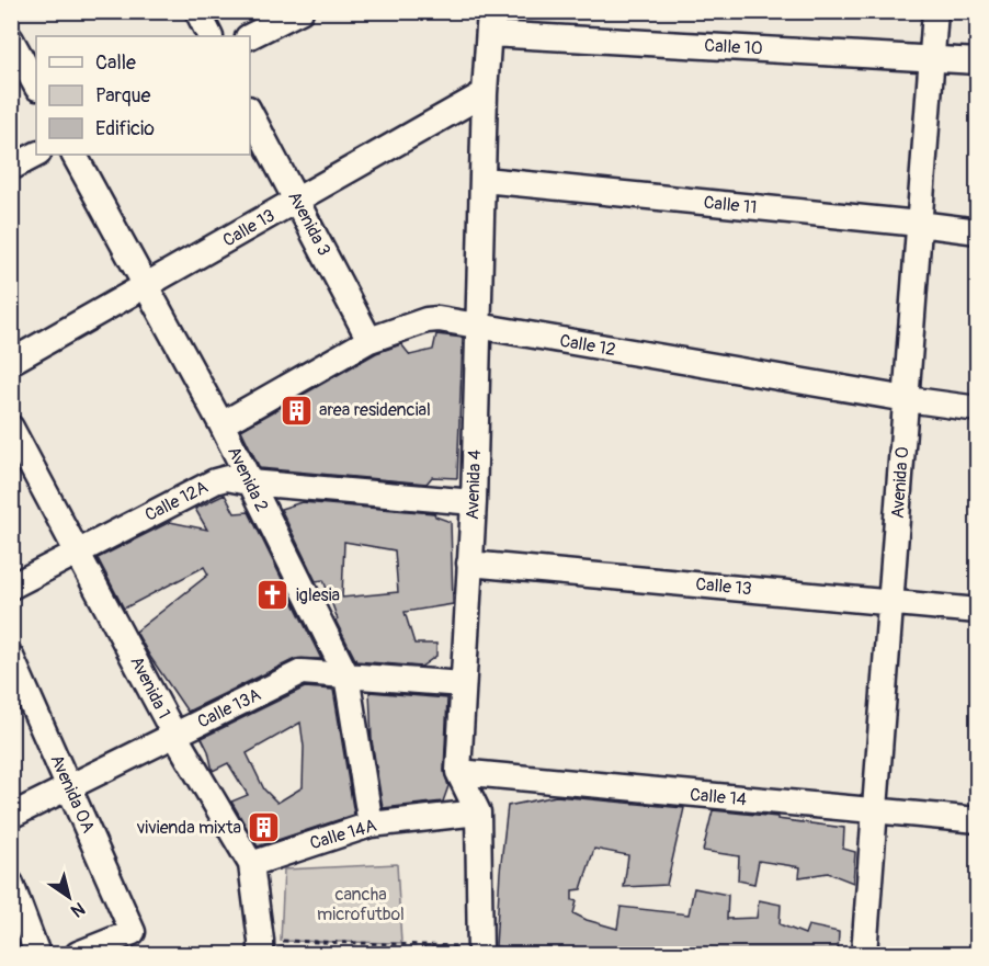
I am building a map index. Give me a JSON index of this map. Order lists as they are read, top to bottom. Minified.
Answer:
{"streets":{"street":["Calle 10","Calle 11","Avenida 3","Calle 13","Calle 12","Avenida 2","Avenida 0","Avenida 4","Calle 12A","Avenida 1","Calle 13A","Avenida 0A","Calle 14","Calle 14A"]},"crossings":[["Calle 10","Avenida 0"],["Calle 10","Avenida 4"],["Calle 11","Avenida 0"],["Calle 11","Avenida 4"],["Avenida 3","Calle 13"],["Avenida 3","Calle 12"],["Calle 13","Avenida 2"],["Calle 13","Avenida 0"],["Calle 13","Avenida 4"],["Calle 12","Avenida 2"],["Calle 12","Avenida 0"],["Calle 12","Avenida 4"],["Avenida 2","Calle 12A"],["Avenida 2","Calle 13A"],["Avenida 2","Calle 14A"],["Avenida 0","Calle 14"],["Avenida 4","Calle 12A"],["Avenida 4","Calle 13A"],["Avenida 4","Calle 14"],["Avenida 4","Calle 14A"],["Calle 12A","Avenida 1"],["Avenida 1","Calle 13A"],["Avenida 1","Calle 14A"],["Calle 13A","Avenida 0A"]],"parks":["cancha microfutbol"],"places":{"building":["area residencial","vivienda mixta"],"church":["iglesia"]},"legend":["Calle","Parque","Edificio"],"north":"bottom right"}
